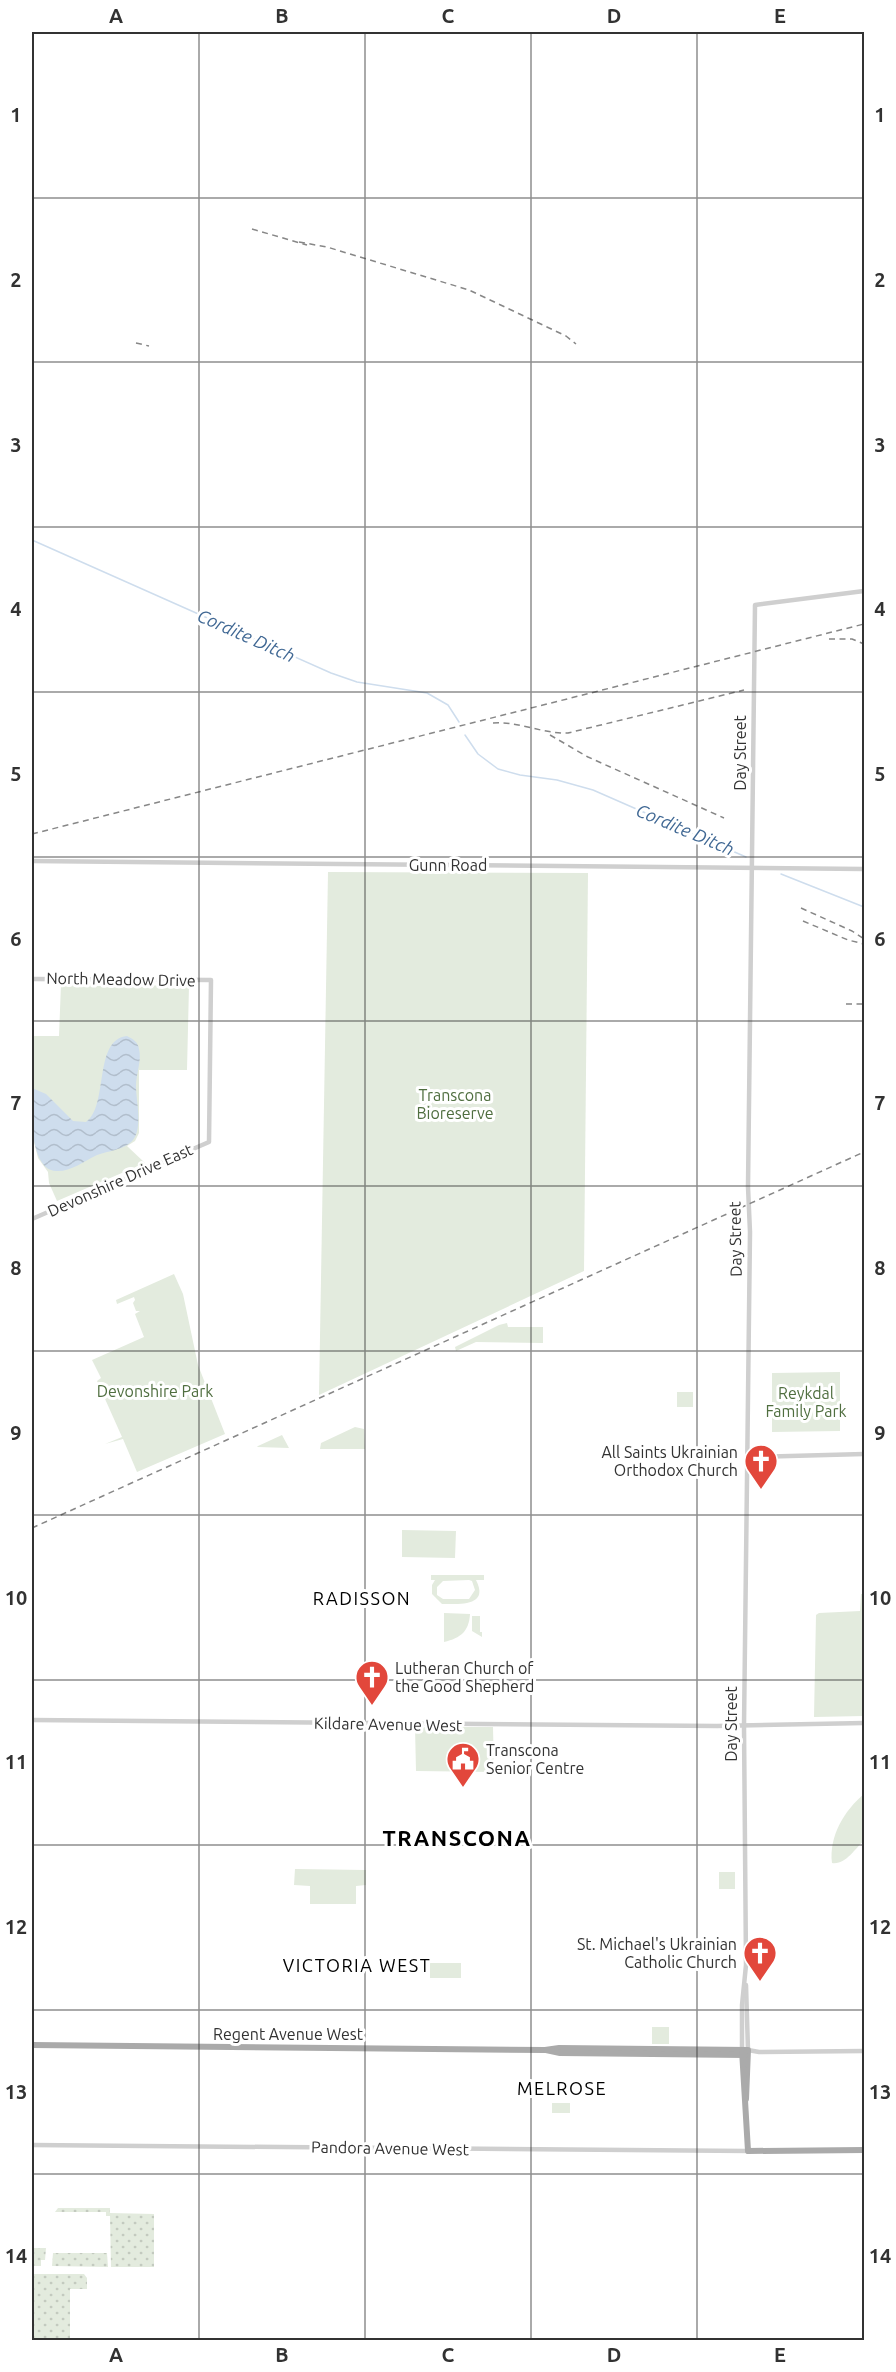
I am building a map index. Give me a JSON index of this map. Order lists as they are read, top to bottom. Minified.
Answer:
{"streets":{"main road":["Day Street","Regent Avenue West"],"street":["Gunn Road","North Meadow Drive","Devonshire Drive East","Kildare Avenue West","Pandora Avenue West"]},"crossings":[["Day Street","Gunn Road"],["Day Street","Kildare Avenue West"],["Day Street","Regent Avenue West"],["Day Street","Pandora Avenue West"],["North Meadow Drive","Devonshire Drive East"]],"districts":["RADISSON","TRANSCONA","VICTORIA WEST","MELROSE"],"water":["Cordite Ditch"],"parks":["Transcona Bioreserve","Devonshire Park","Reykdal Family Park"],"places":{"church":["All Saints Ukrainian Orthodox Church","Lutheran Church of the Good Shepherd","St. Michael's Ukrainian Catholic Church"],"public building":["Transcona Senior Centre"]},"grid":{"columns":["A","B","C","D","E"],"rows":["1","2","3","4","5","6","7","8","9","10","11","12","13","14"]}}
